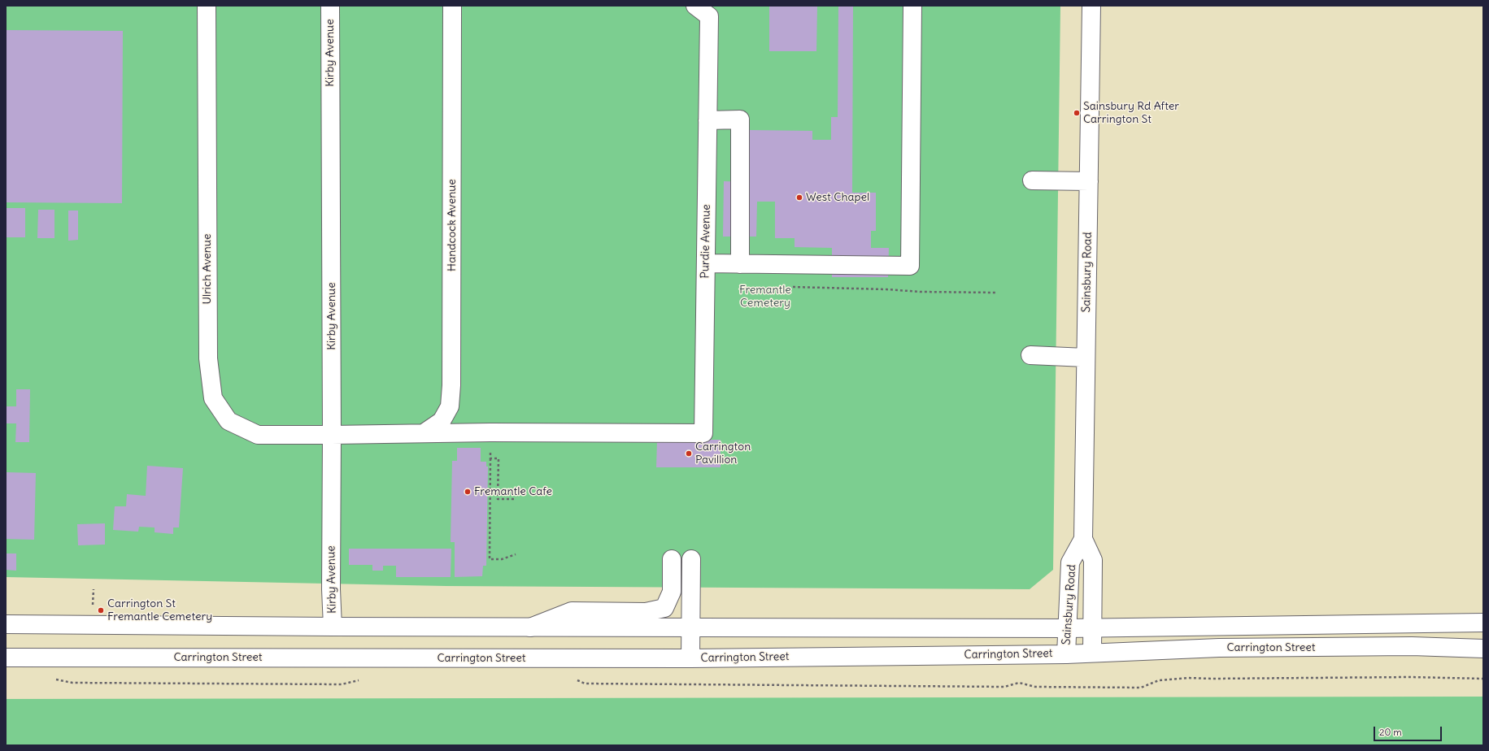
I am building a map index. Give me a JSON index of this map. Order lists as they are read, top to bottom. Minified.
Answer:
{"streets":{"main road":["Kirby Avenue","Handcock Avenue","Purdie Avenue","Ulrich Avenue","Sainsbury Road","Carrington Street"]},"crossings":[["Kirby Avenue","Ulrich Avenue"],["Kirby Avenue","Carrington Street"],["Handcock Avenue","Ulrich Avenue"],["Purdie Avenue","Ulrich Avenue"],["Sainsbury Road","Carrington Street"]],"parks":["Fremantle Cemetery"],"places":["Sainsbury Rd After Carrington St","West Chapel","Carrington Pavillion","Fremantle Cafe","Carrington St Fremantle Cemetery"],"scale_bar":"20 m"}
